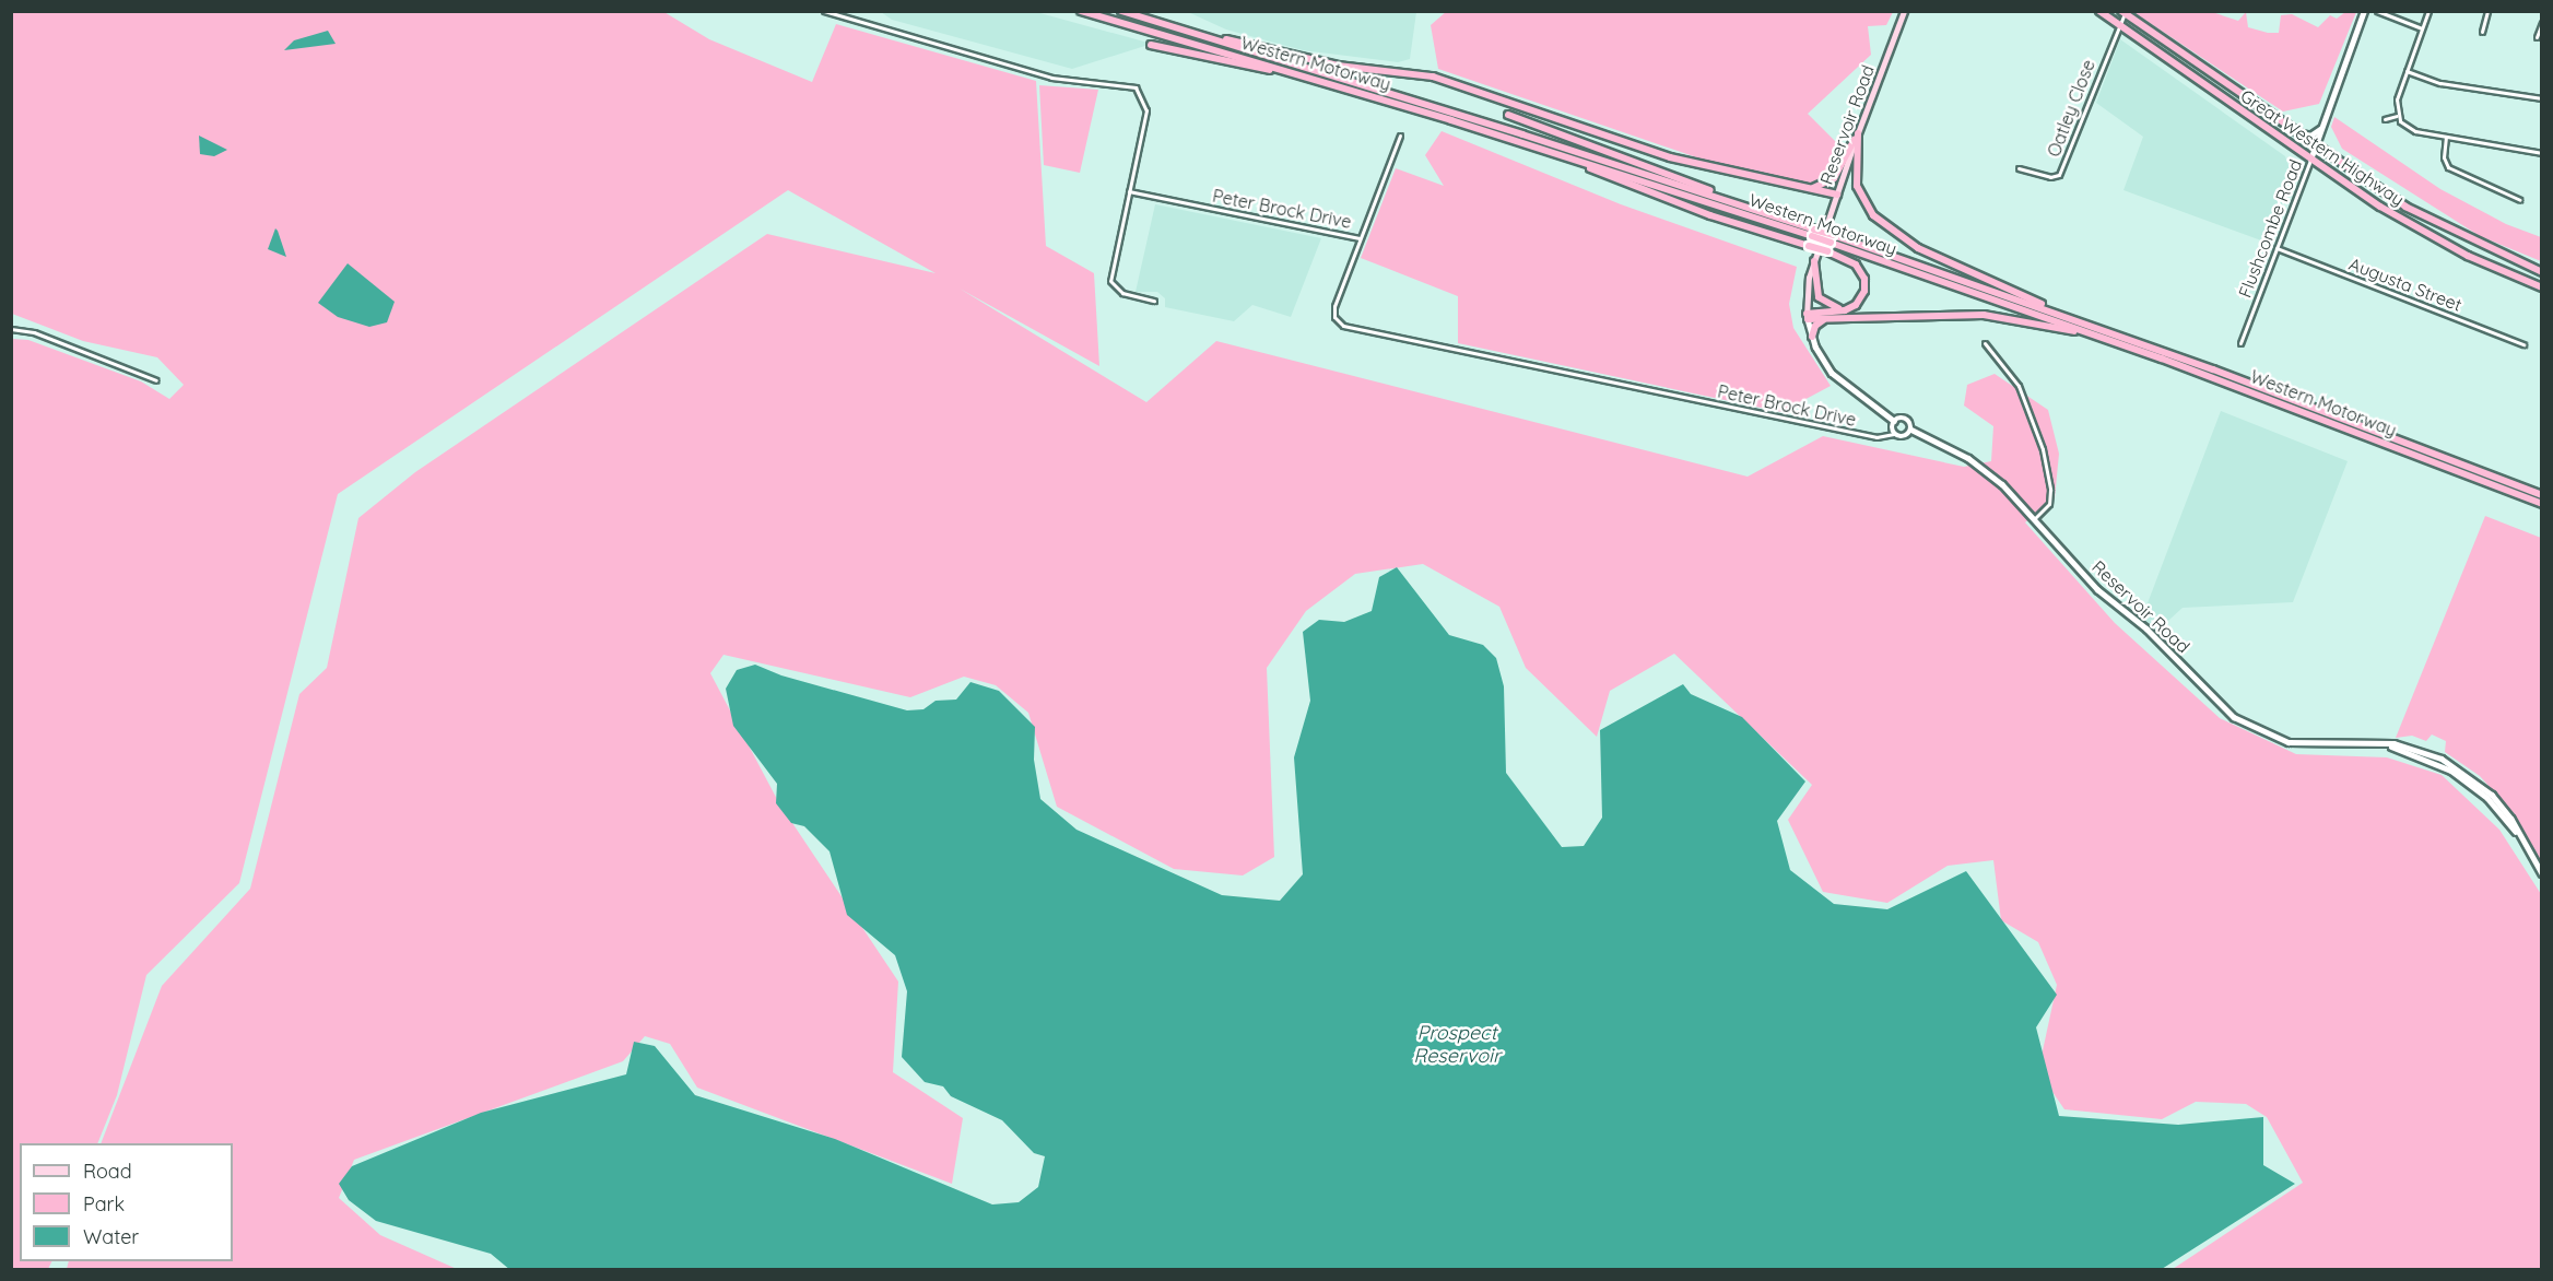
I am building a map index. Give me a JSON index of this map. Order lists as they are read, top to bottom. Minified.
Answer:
{"streets":{"highway":["Western Motorway","Great Western Highway"],"main road":["Reservoir Road"],"street":["Oatley Close","Peter Brock Drive","Flushcombe Road","Augusta Street"]},"crossings":[["Oatley Close","Great Western Highway"],["Great Western Highway","Flushcombe Road"],["Flushcombe Road","Augusta Street"]],"water":["Prospect Reservoir"],"legend":["Road","Park","Water"]}
